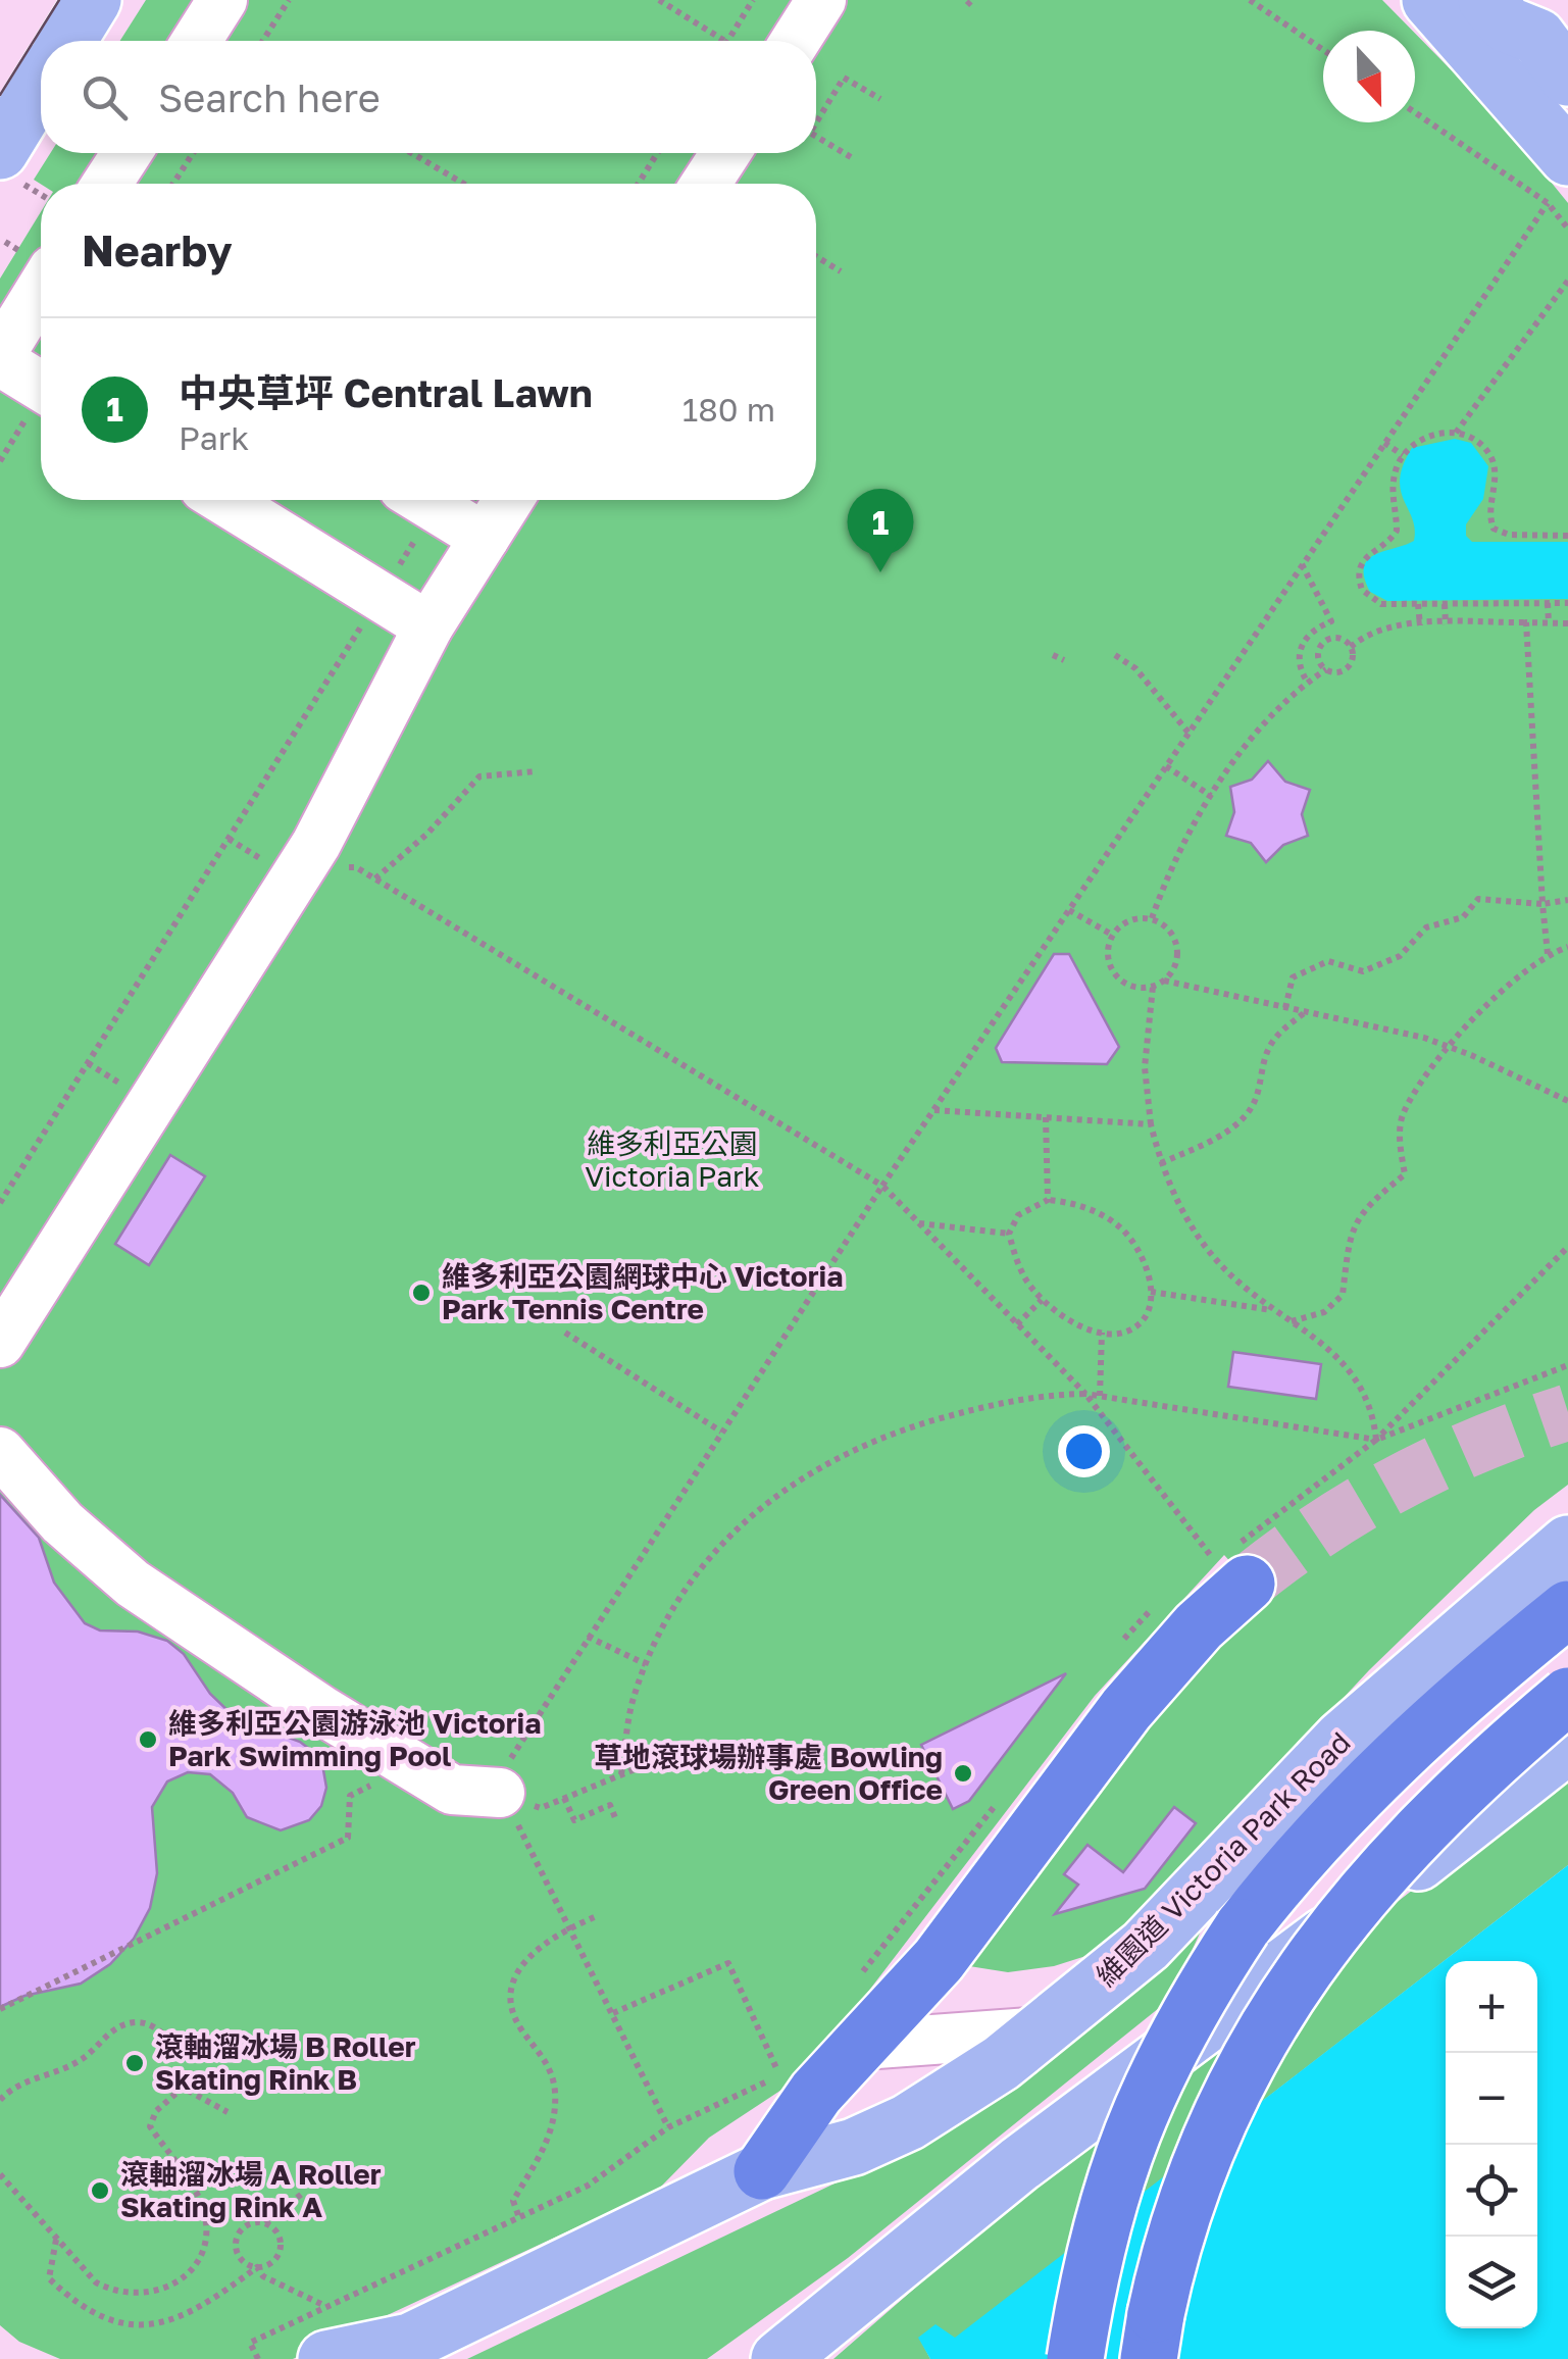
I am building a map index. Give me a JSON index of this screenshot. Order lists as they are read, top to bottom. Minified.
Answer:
{"streets":{"main road":["維園道 Victoria Park Road"]},"parks":["維多利亞公園 Victoria Park"],"places":["維多利亞公園網球中心 Victoria Park Tennis Centre","維多利亞公園游泳池 Victoria Park Swimming Pool","草地滾球場辦事處 Bowling Green Office","滾軸溜冰場 B Roller Skating Rink B","滾軸溜冰場 A Roller Skating Rink A"],"north":"bottom","page":{"search":"Search here","heading":"Nearby","list":[{"mark":"1","name":"中央草坪 Central Lawn","note":"Park","value":"180 m"}],"pins":"1","map_buttons":["+","−"]}}
